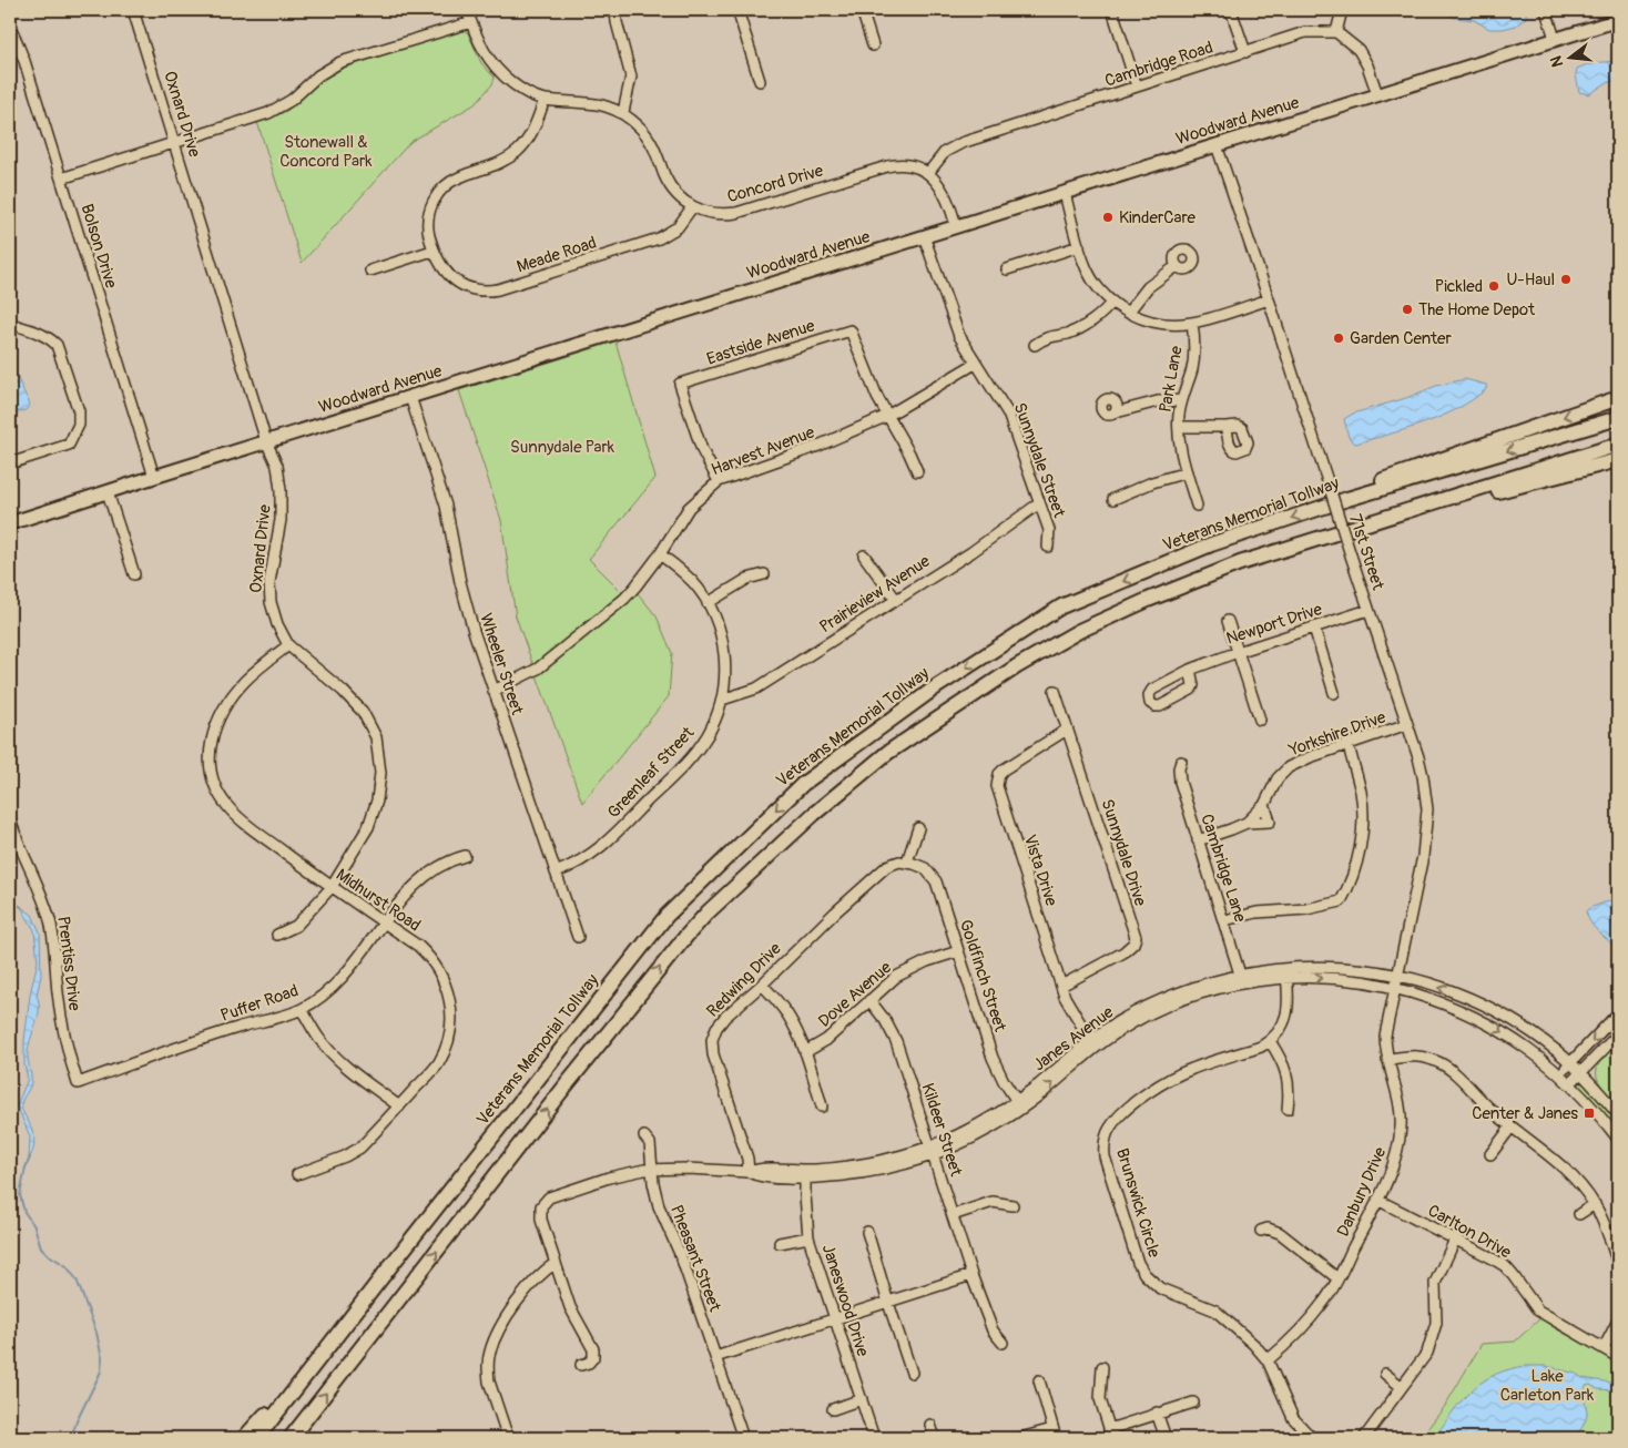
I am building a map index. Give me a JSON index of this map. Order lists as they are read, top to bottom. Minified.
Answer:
{"streets":{"highway":["Veterans Memorial Tollway"],"main road":["Woodward Avenue"],"street":["Cambridge Road","Oxnard Drive","Concord Drive","Bolson Drive","Meade Road","Eastside Avenue","Park Lane","Harvest Avenue","Sunnydale Street","71st Street","Prairieview Avenue","Newport Drive","Wheeler Street","Yorkshire Drive","Greenleaf Street","Sunnydale Drive","Cambridge Lane","Vista Drive","Midhurst Road","Prentiss Drive","Goldfinch Street","Redwing Drive","Dove Avenue","Puffer Road","Janes Avenue","Kildeer Street","Danbury Drive","Brunswick Circle","Carlton Drive","Pheasant Street","Janeswood Drive"]},"crossings":[["Cambridge Road","Concord Drive"],["Oxnard Drive","Woodward Avenue"],["Oxnard Drive","Midhurst Road"],["Woodward Avenue","Bolson Drive"],["Woodward Avenue","Sunnydale Street"],["Woodward Avenue","71st Street"],["Woodward Avenue","Wheeler Street"],["Concord Drive","Meade Road"],["Eastside Avenue","Harvest Avenue"],["Harvest Avenue","Sunnydale Street"],["Harvest Avenue","Wheeler Street"],["Harvest Avenue","Greenleaf Street"],["Sunnydale Street","Prairieview Avenue"],["71st Street","Newport Drive"],["71st Street","Yorkshire Drive"],["71st Street","Janes Avenue"],["71st Street","Danbury Drive"],["Prairieview Avenue","Greenleaf Street"],["Wheeler Street","Greenleaf Street"],["Yorkshire Drive","Cambridge Lane"],["Sunnydale Drive","Vista Drive"],["Cambridge Lane","Janes Avenue"],["Vista Drive","Janes Avenue"],["Midhurst Road","Puffer Road"],["Prentiss Drive","Puffer Road"],["Goldfinch Street","Redwing Drive"],["Goldfinch Street","Dove Avenue"],["Goldfinch Street","Janes Avenue"],["Redwing Drive","Janes Avenue"],["Dove Avenue","Kildeer Street"],["Janes Avenue","Kildeer Street"],["Janes Avenue","Danbury Drive"],["Janes Avenue","Pheasant Street"],["Janes Avenue","Janeswood Drive"],["Danbury Drive","Brunswick Circle"],["Danbury Drive","Carlton Drive"]],"parks":["Stonewall & Concord Park","Sunnydale Park","Lake Carleton Park"],"places":{"other":["KinderCare","U-Haul","Pickled","The Home Depot","Garden Center"],"transit":["Center & Janes"]},"north":"left"}
